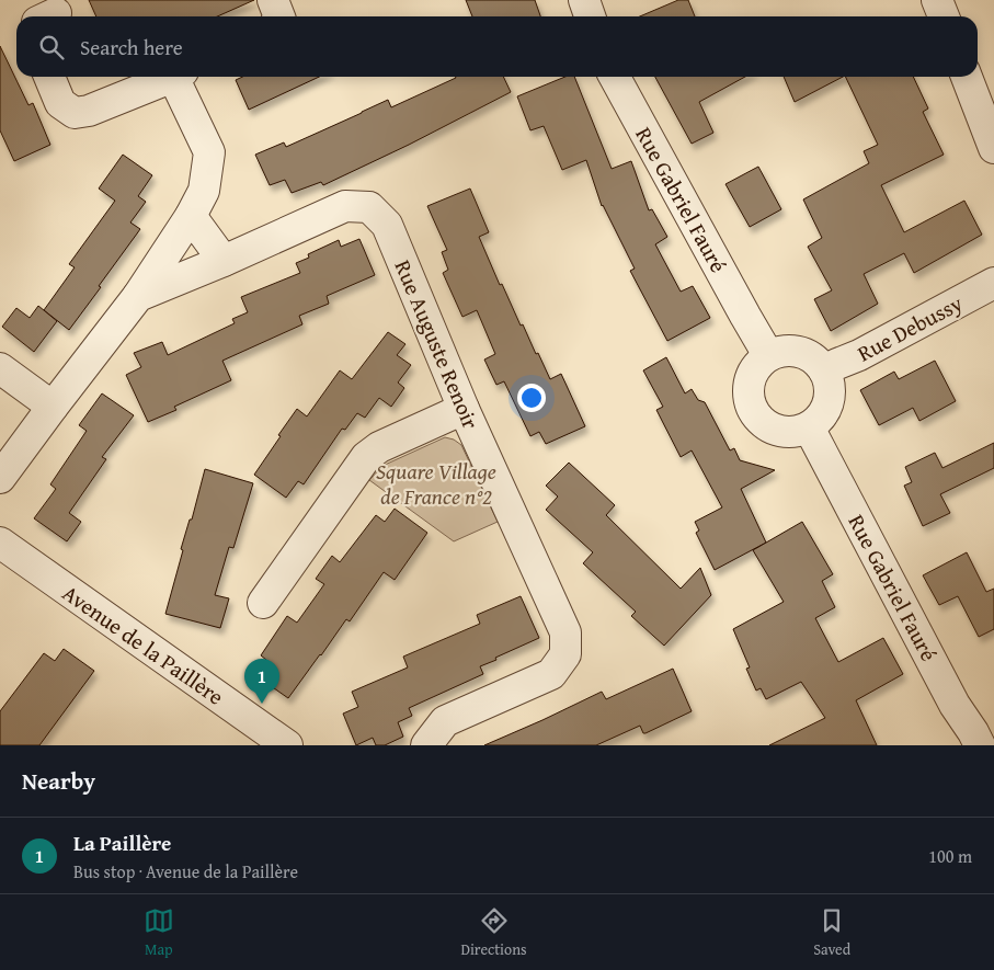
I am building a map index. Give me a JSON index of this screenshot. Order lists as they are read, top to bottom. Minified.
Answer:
{"streets":{"street":["Rue Gabriel Fauré","Rue Debussy","Rue Auguste Renoir","Avenue de la Paillère"]},"crossings":[["Rue Gabriel Fauré","Rue Debussy"]],"parks":["Square Village de France n°2"],"page":{"search":"Search here","pins":"1","heading":"Nearby","list":[{"mark":"1","name":"La Paillère","note":"Bus stop · Avenue de la Paillère","value":"100 m"}],"nav":["Map","Directions","Saved"]}}
